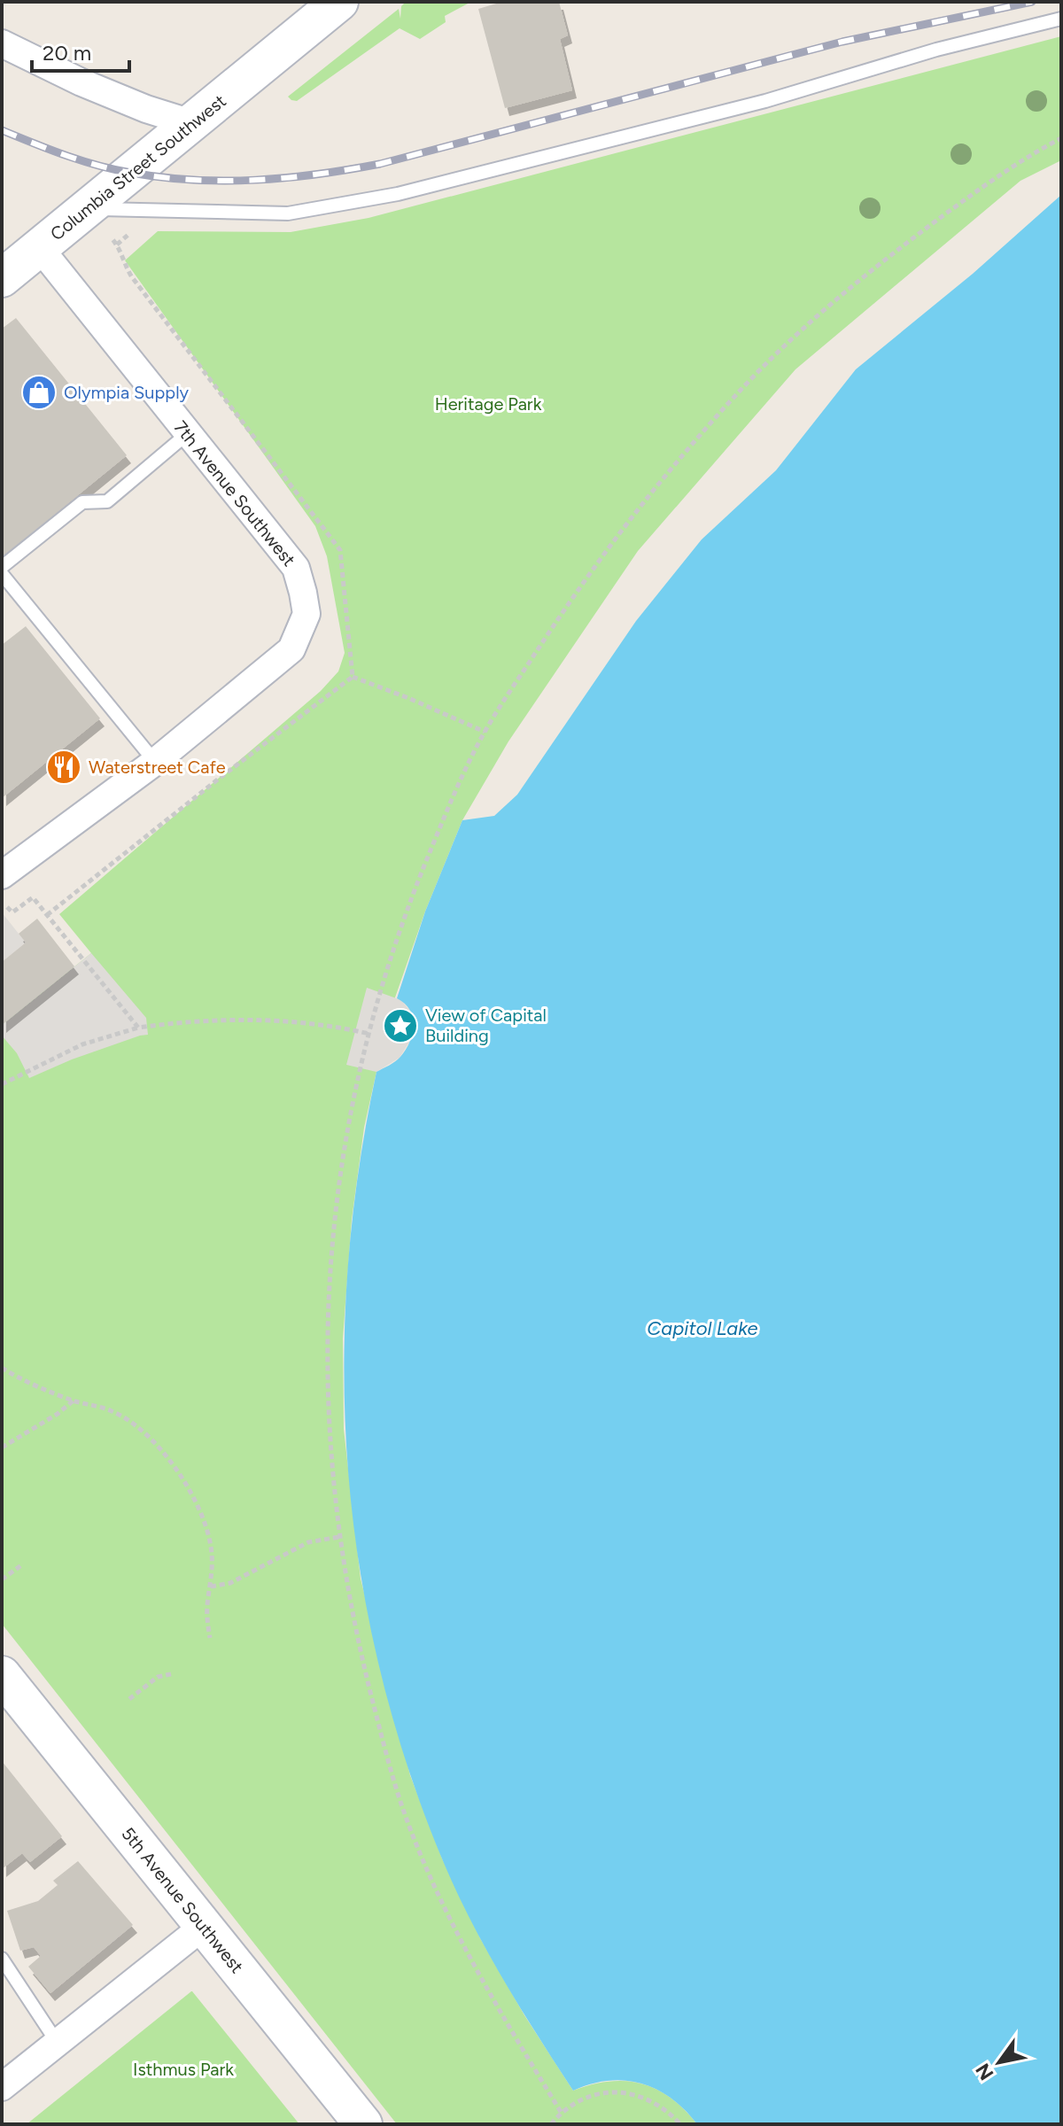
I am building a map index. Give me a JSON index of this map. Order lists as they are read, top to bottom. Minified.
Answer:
{"streets":{"street":["Columbia Street Southwest","7th Avenue Southwest","5th Avenue Southwest"]},"crossings":[["Columbia Street Southwest","7th Avenue Southwest"]],"water":["Capitol Lake"],"parks":["Heritage Park","Isthmus Park"],"places":{"shop":["Olympia Supply"],"restaurant":["Waterstreet Cafe"],"place":["View of Capital Building"]},"scale_bar":"20 m","north":"bottom left"}
